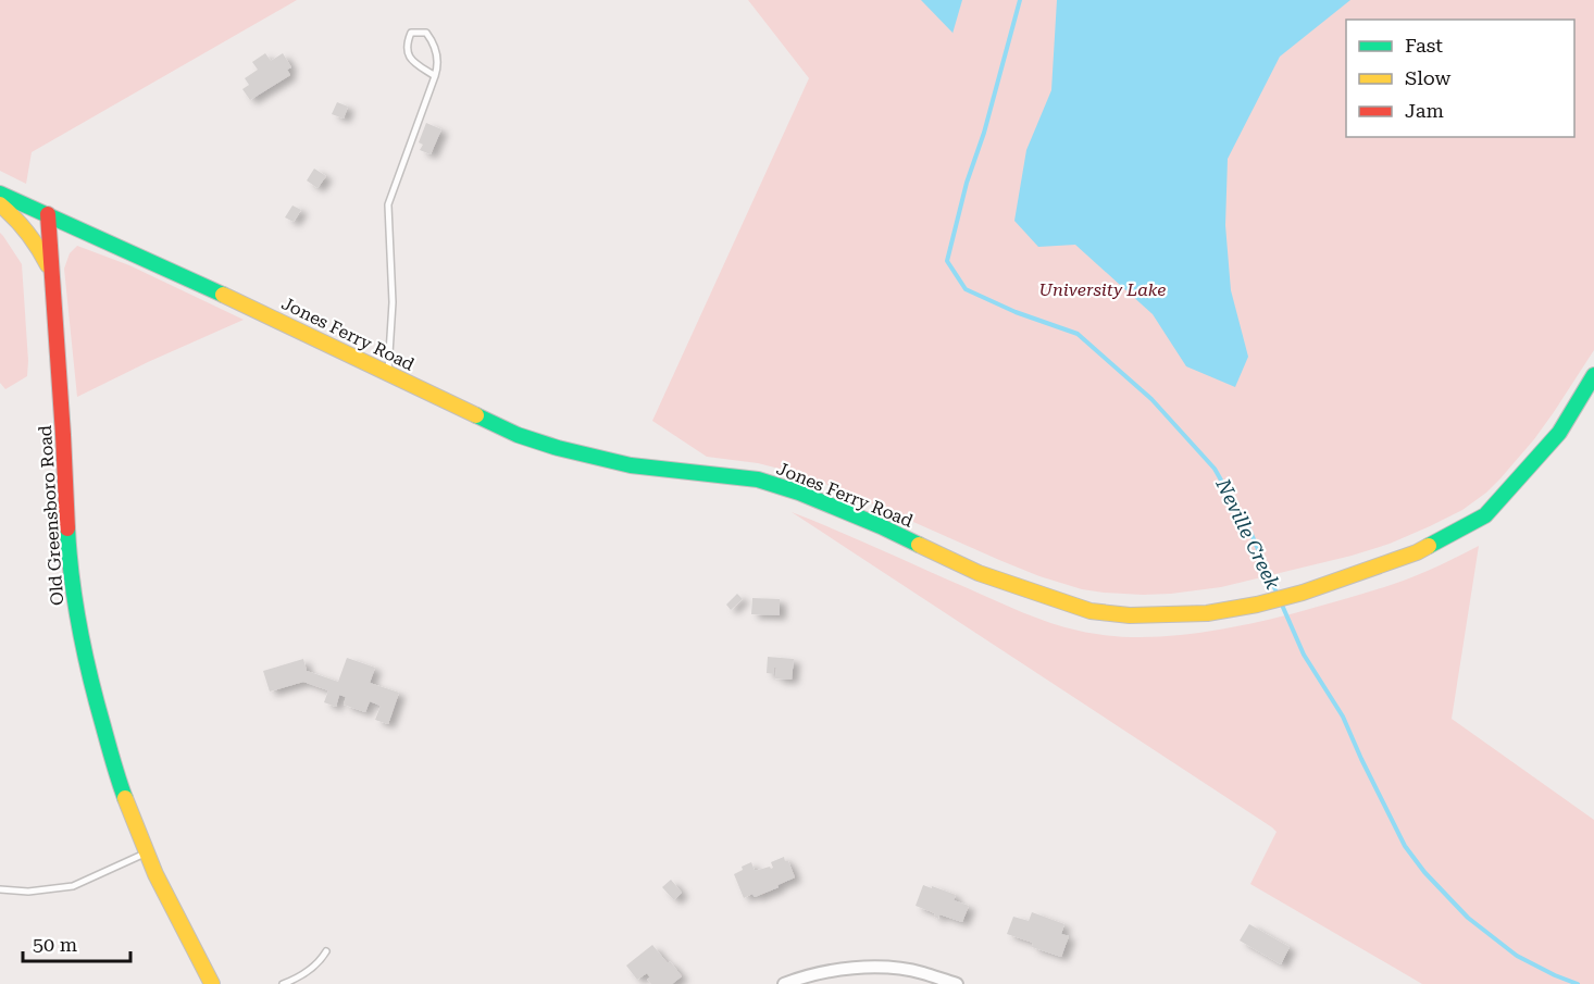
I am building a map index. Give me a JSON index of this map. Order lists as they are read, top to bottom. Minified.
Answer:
{"streets":{"street":["Jones Ferry Road","Old Greensboro Road"]},"crossings":[["Jones Ferry Road","Old Greensboro Road"]],"water":["Neville Creek"],"parks":["University Lake"],"legend":["Fast","Slow","Jam"],"scale_bar":"50 m"}
